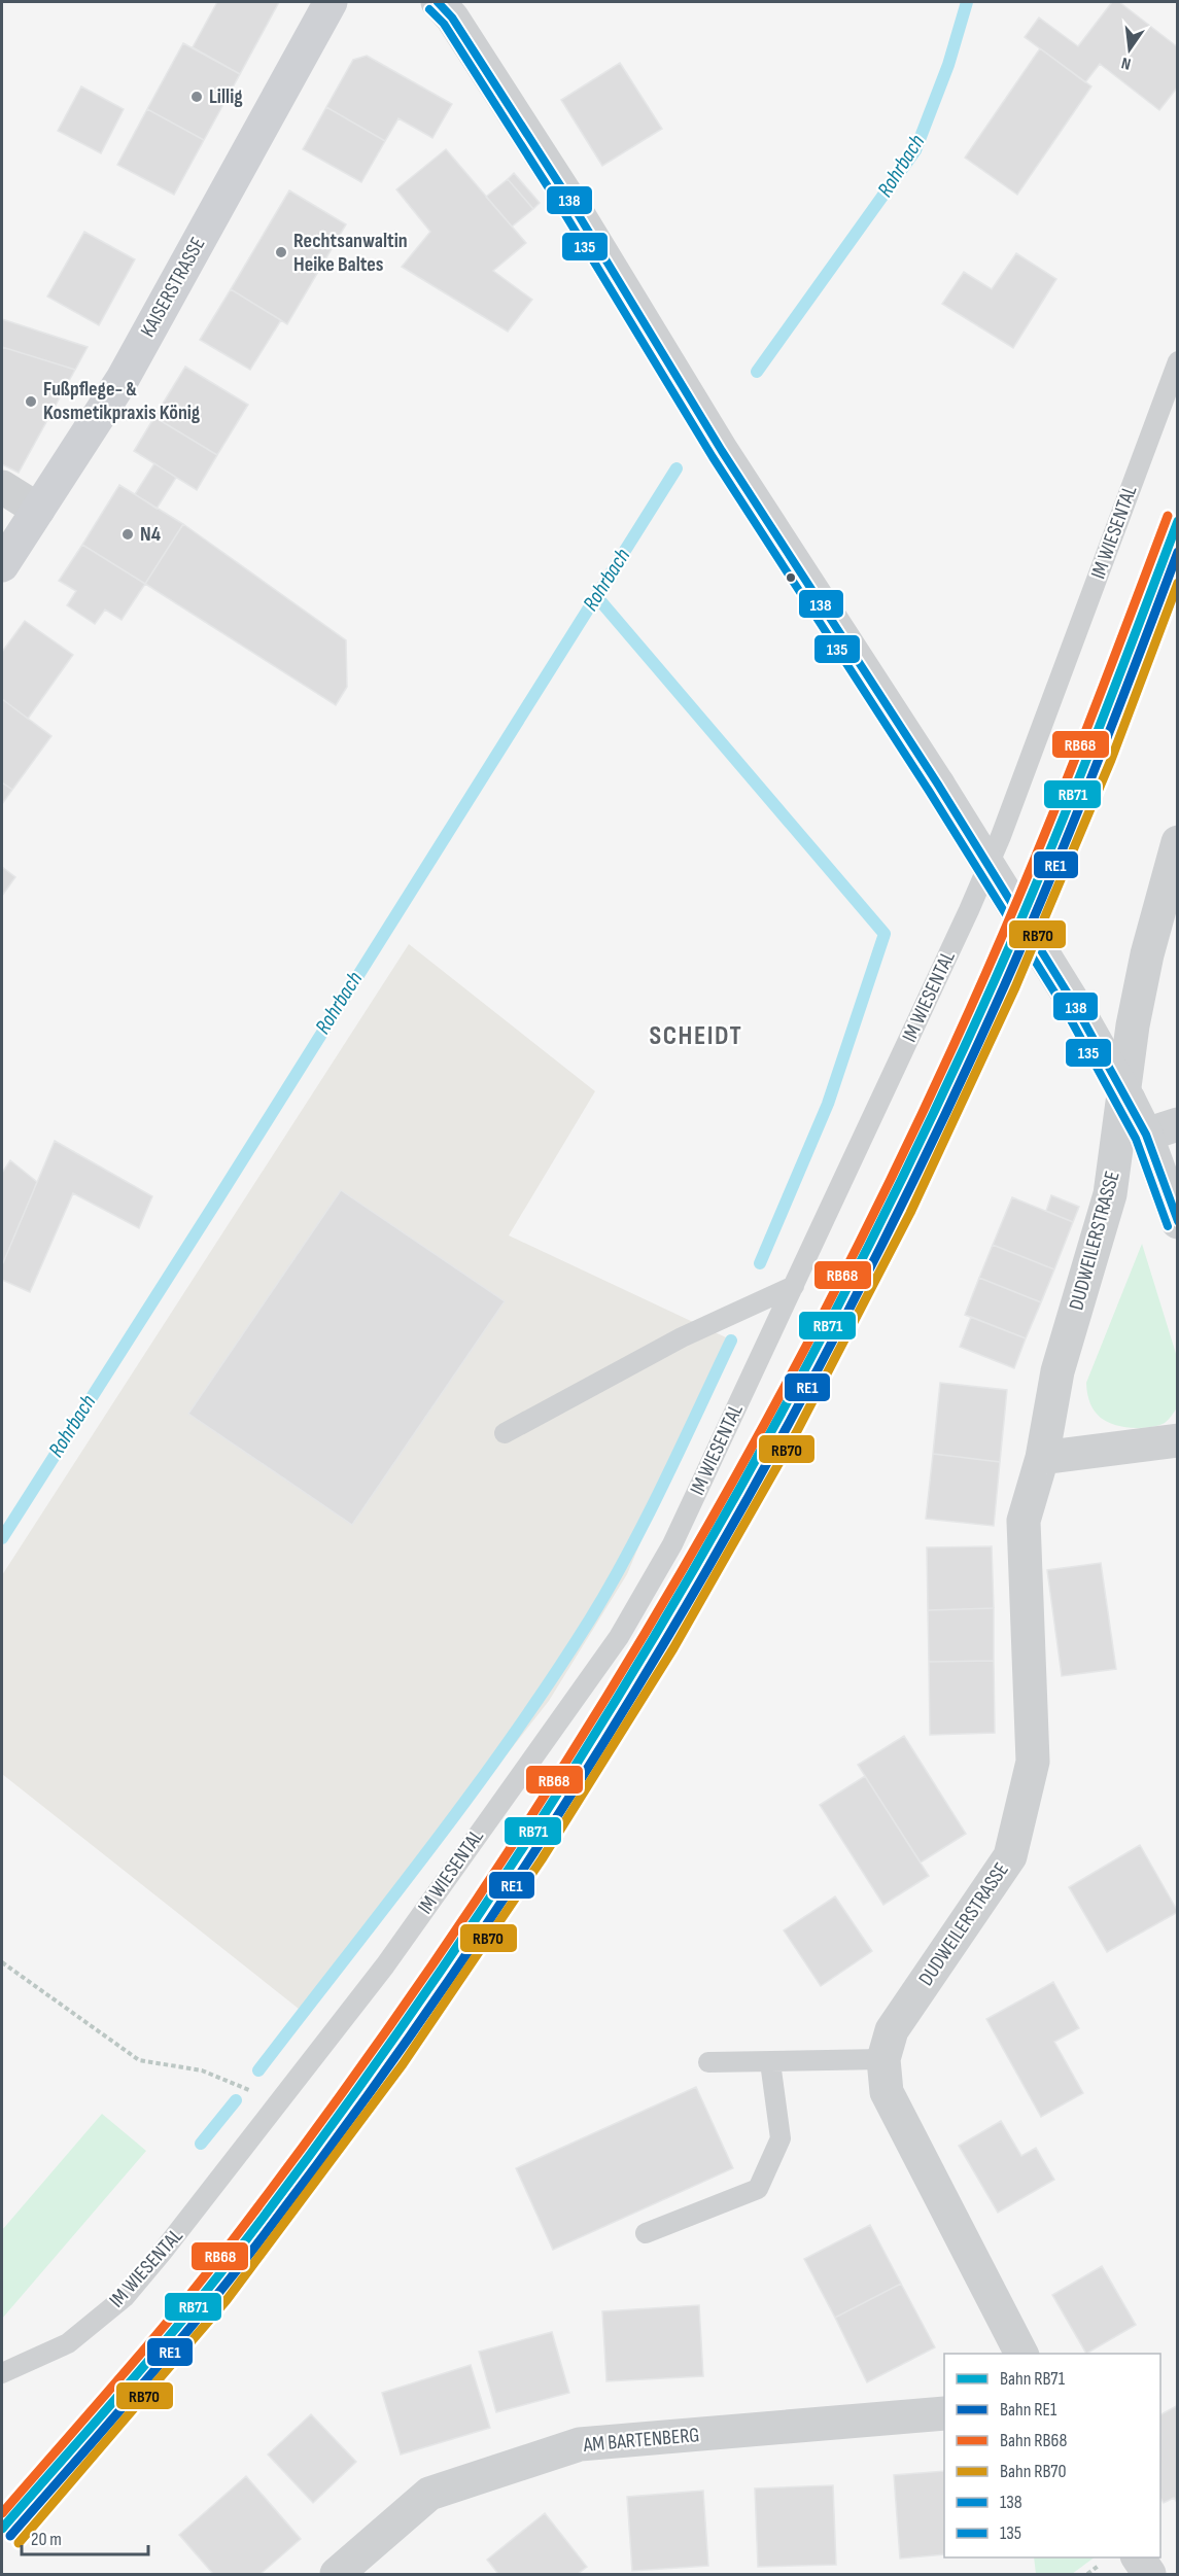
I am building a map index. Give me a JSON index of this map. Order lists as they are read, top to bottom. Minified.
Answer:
{"streets":{"main road":["KAISERSTRASSE"],"street":["DUDWEILERSTRASSE","AM BARTENBERG"],"lane":["IM WIESENTAL"]},"districts":["SCHEIDT"],"water":["Rohrbach"],"places":["Lillig","Rechtsanwaltin Heike Baltes","Fußpflege- & Kosmetikpraxis König","N4"],"lines":["transit line 138","transit line 135","rail line RB68","rail line RB71","rail line RE1","rail line RB70"],"legend":["Bahn RB71","Bahn RE1","Bahn RB68","Bahn RB70","138","135"],"scale_bar":"20 m","north":"bottom"}
